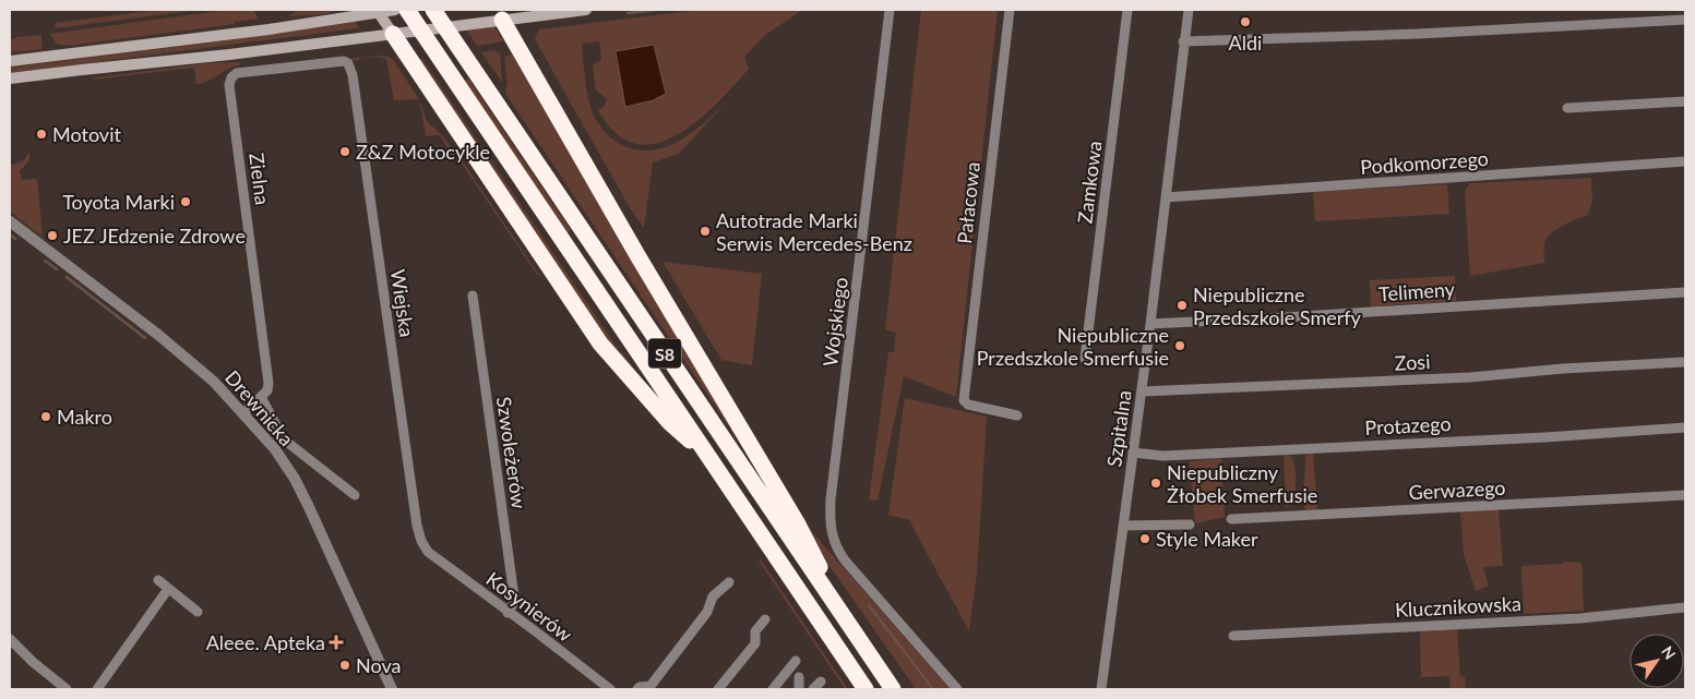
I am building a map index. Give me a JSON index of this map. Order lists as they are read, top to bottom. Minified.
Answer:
{"streets":{"highway":["S8"],"street":["Podkomorzego","Zielna","Zamkowa","Pałacowa","Telimeny","Wiejska","Wojskiego","Zosi","Drewnicka","Protazego","Szpitalna","Szwoleżerów","Gerwazego","Kosynierów","Klucznikowska"]},"crossings":[["Podkomorzego","Szpitalna"],["Zielna","Wiejska"],["Telimeny","Szpitalna"],["Wiejska","Kosynierów"],["Zosi","Szpitalna"],["Protazego","Szpitalna"],["Szwoleżerów","Kosynierów"]],"places":{"other":["Aldi","Motovit","Z&Z Motocykle","Toyota Marki","Autotrade Marki Serwis Mercedes-Benz","JEZ JEdzenie Zdrowe","Niepubliczne Przedszkole Smerfy","Niepubliczne Przedszkole Smerfusie","Makro","Niepubliczny Żłobek Smerfusie","Style Maker","Nova"],"health":["Aleee. Apteka"]},"north":"top right"}
